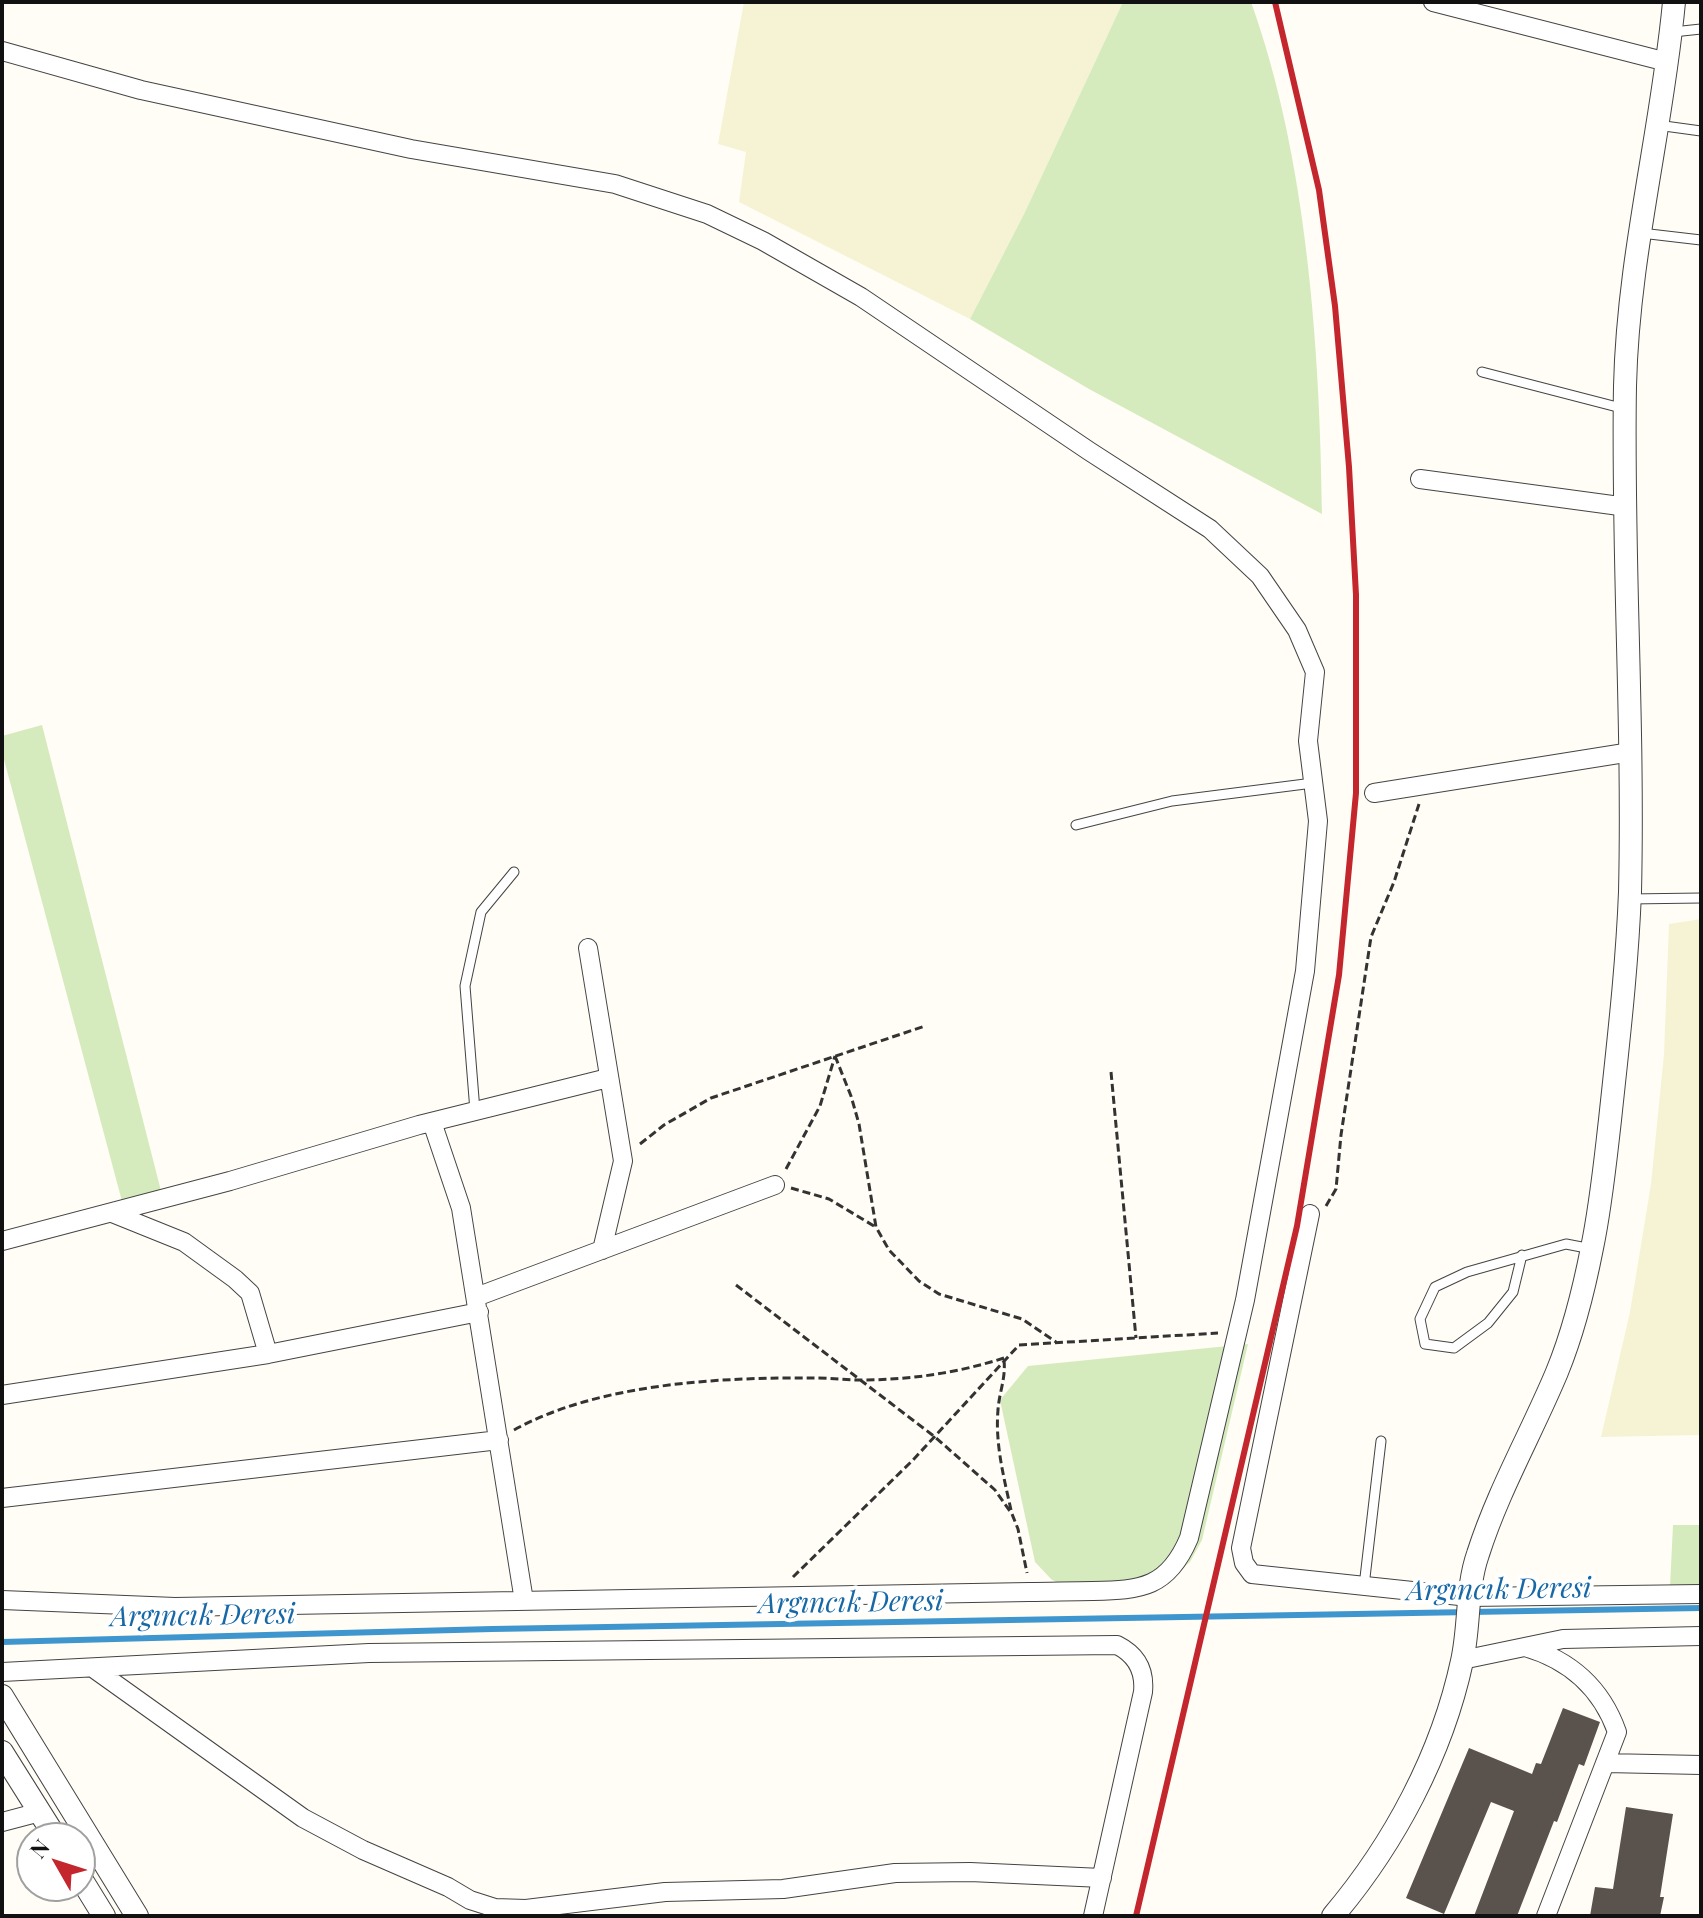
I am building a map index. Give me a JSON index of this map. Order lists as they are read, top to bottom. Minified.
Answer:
{"water":["Argıncık Deresi"],"north":"top left"}
